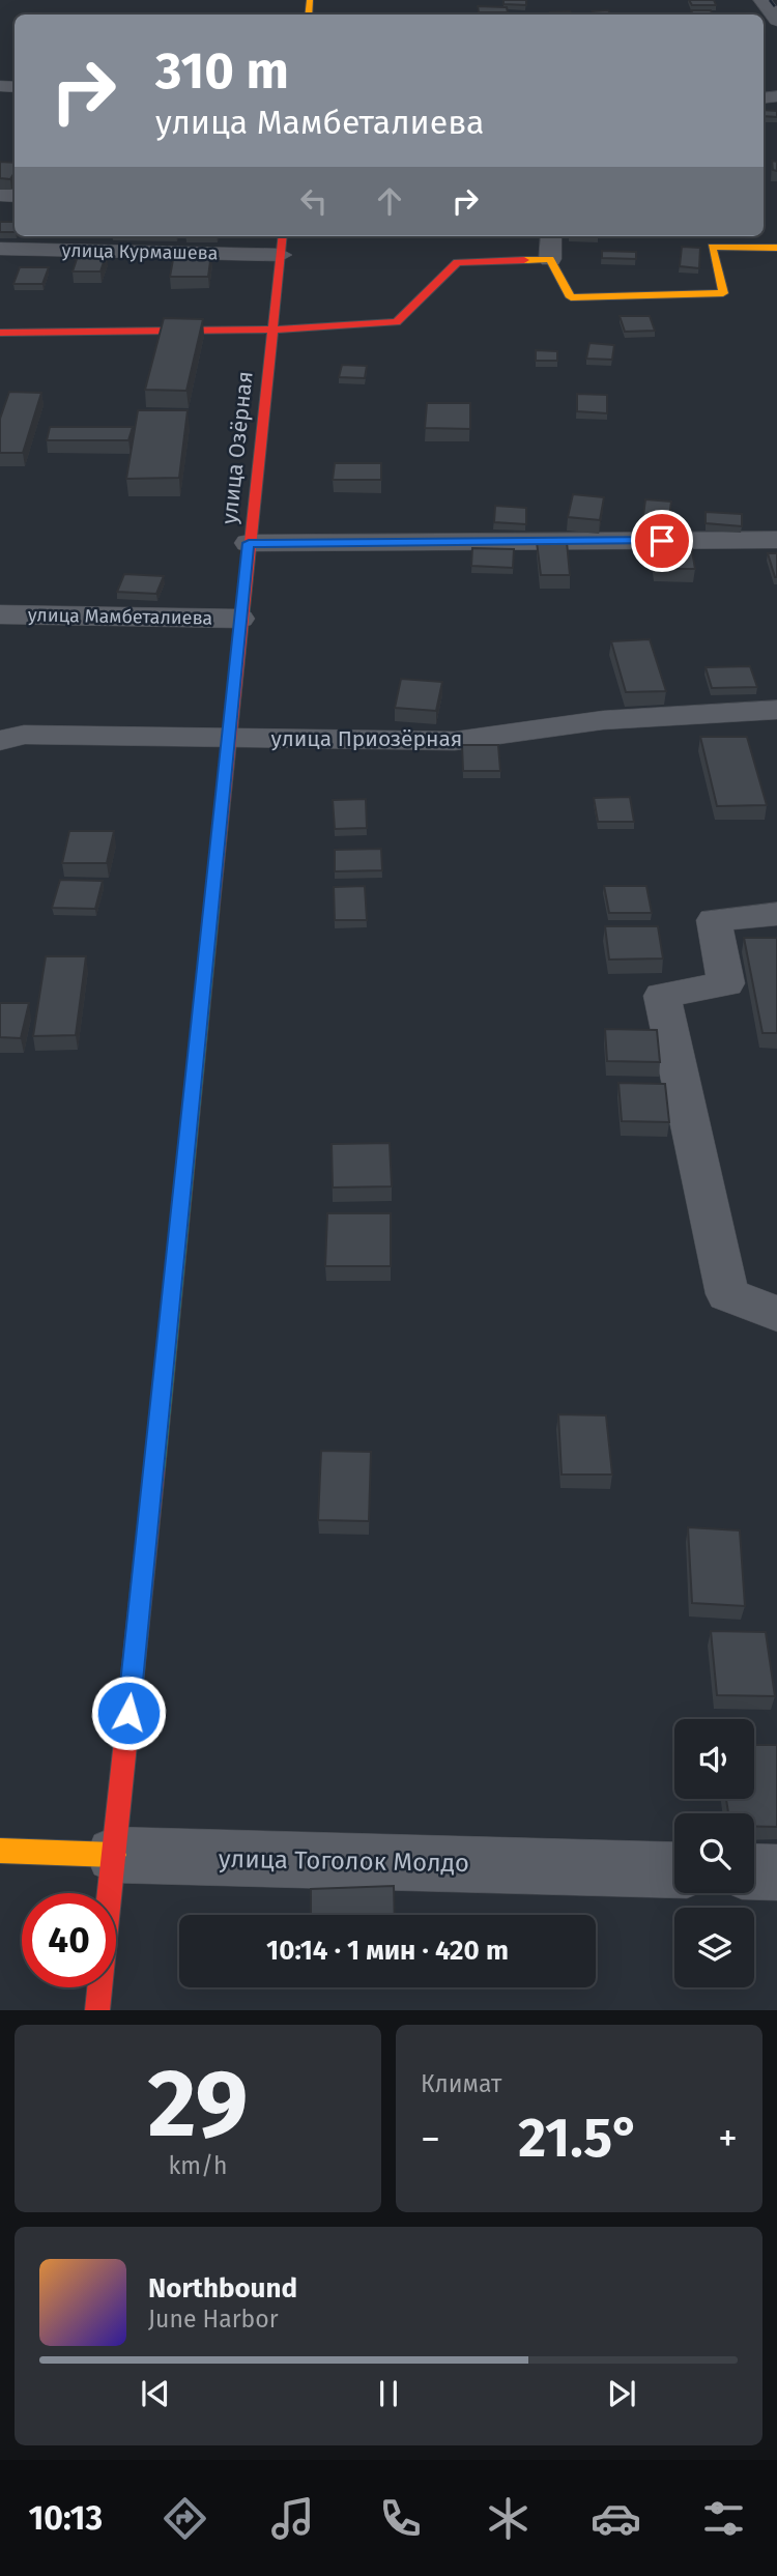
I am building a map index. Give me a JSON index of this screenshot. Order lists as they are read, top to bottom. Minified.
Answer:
{"streets":{"street":["улица Курмашева","улица Озёрная","улица Мамбеталиева","улица Приозёрная","улица Тоголок Молдо"]},"crossings":[["улица Курмашева","улица Озёрная"],["улица Озёрная","улица Мамбеталиева"],["улица Озёрная","улица Приозёрная"],["улица Озёрная","улица Тоголок Молдо"]],"page":{"turn":["310 m","улица Мамбеталиева"],"limit":"40","trip":"10:14 · 1 мин · 420 m","tile":[["29","km/h"],"Климат"],"heat":["−","21.5°","+"],"song":["Northbound","June Harbor"],"tabs":"10:13"}}
